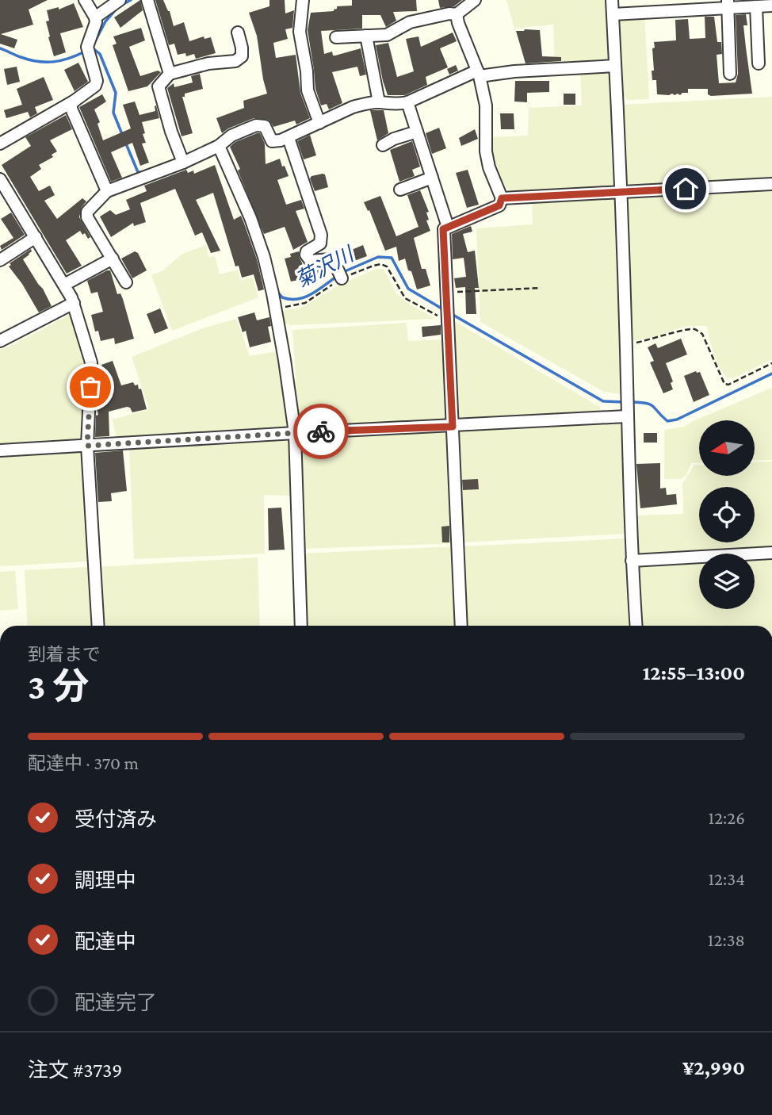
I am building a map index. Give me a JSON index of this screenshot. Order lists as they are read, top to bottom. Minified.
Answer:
{"water":["菊沢川"],"north":"left","page":{"heading":["3 分","到着まで","12:55–13:00"],"panel":["注文 #3739","¥2,990"],"bar":"配達中 · 370 m","list":[["受付済み","12:26"],["調理中","12:34"],["配達中","12:38"],"配達完了"]}}
